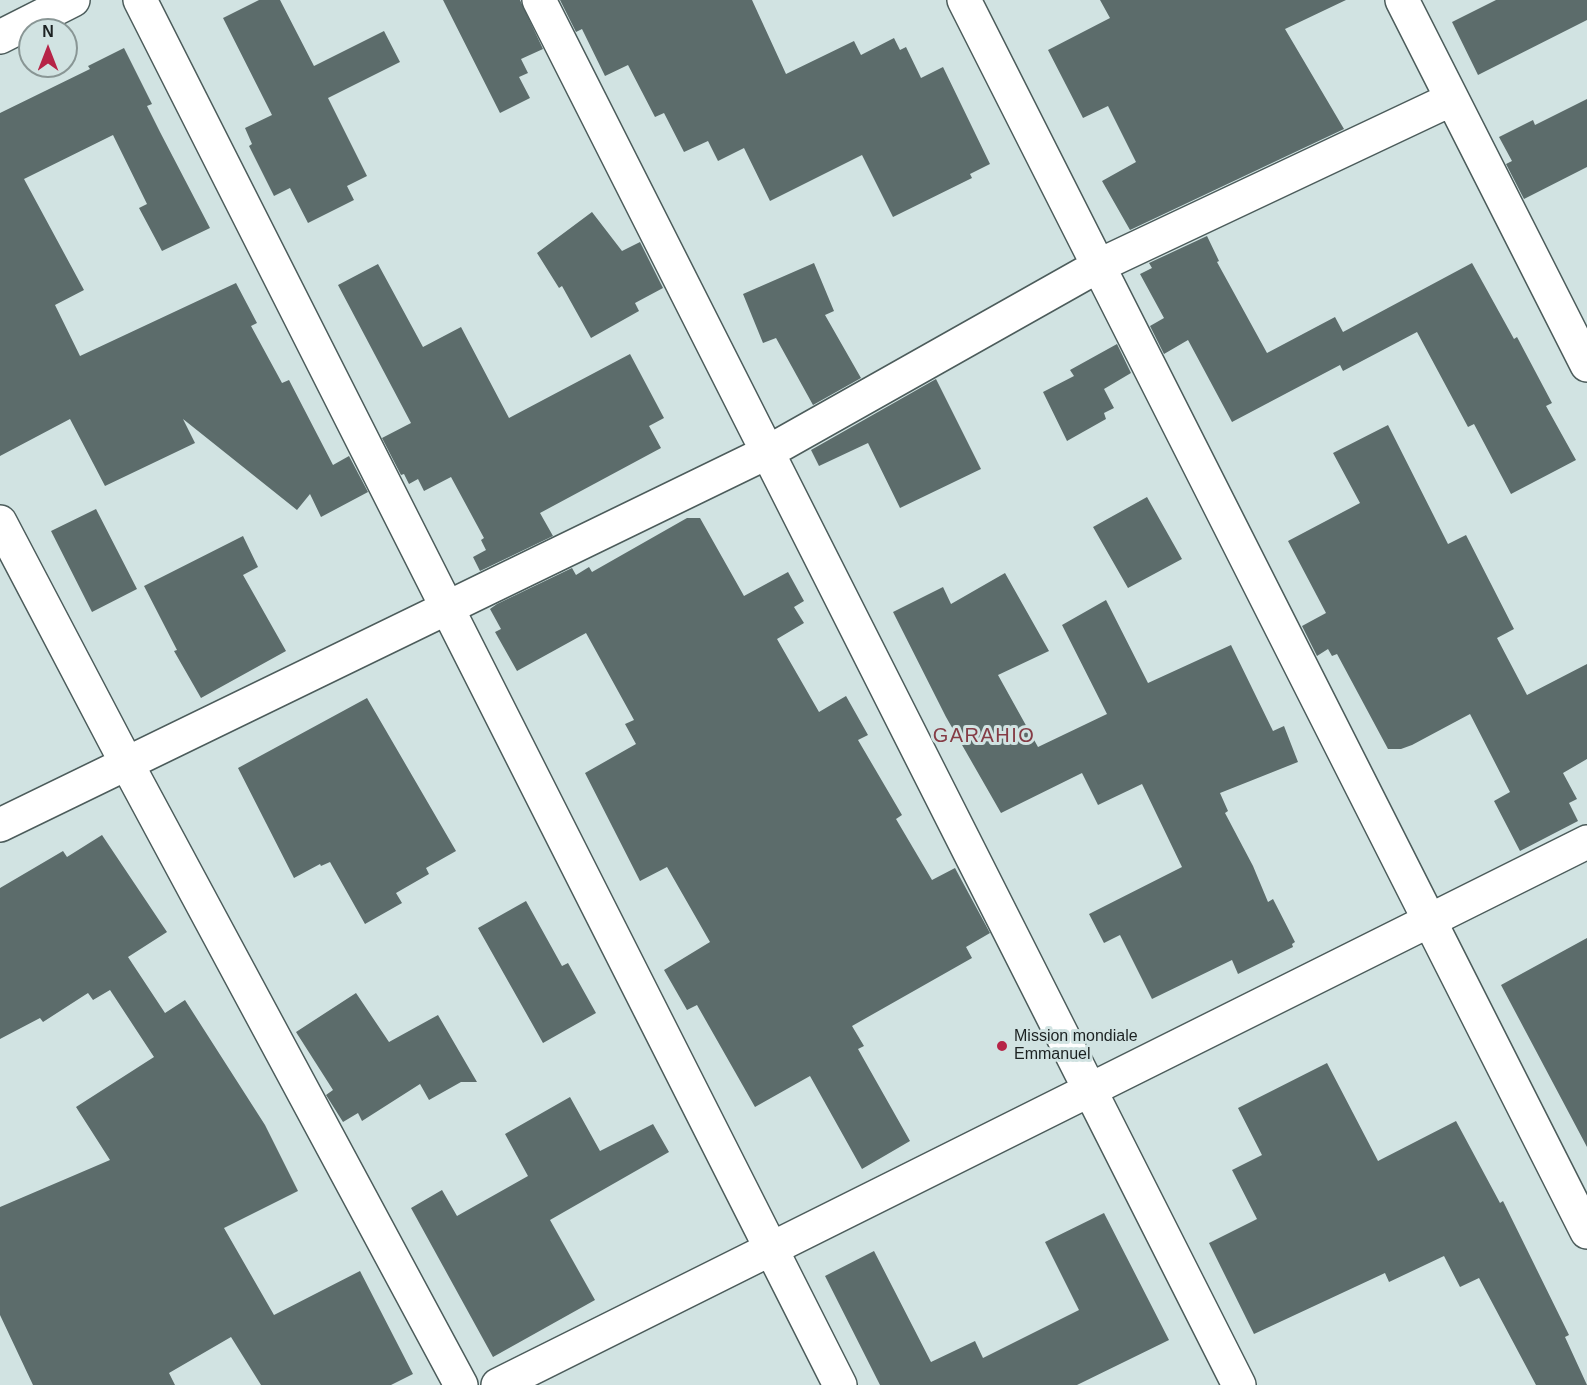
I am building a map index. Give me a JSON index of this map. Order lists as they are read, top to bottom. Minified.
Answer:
{"districts":["GARAHIO"],"places":["Mission mondiale Emmanuel"],"north":"top"}
